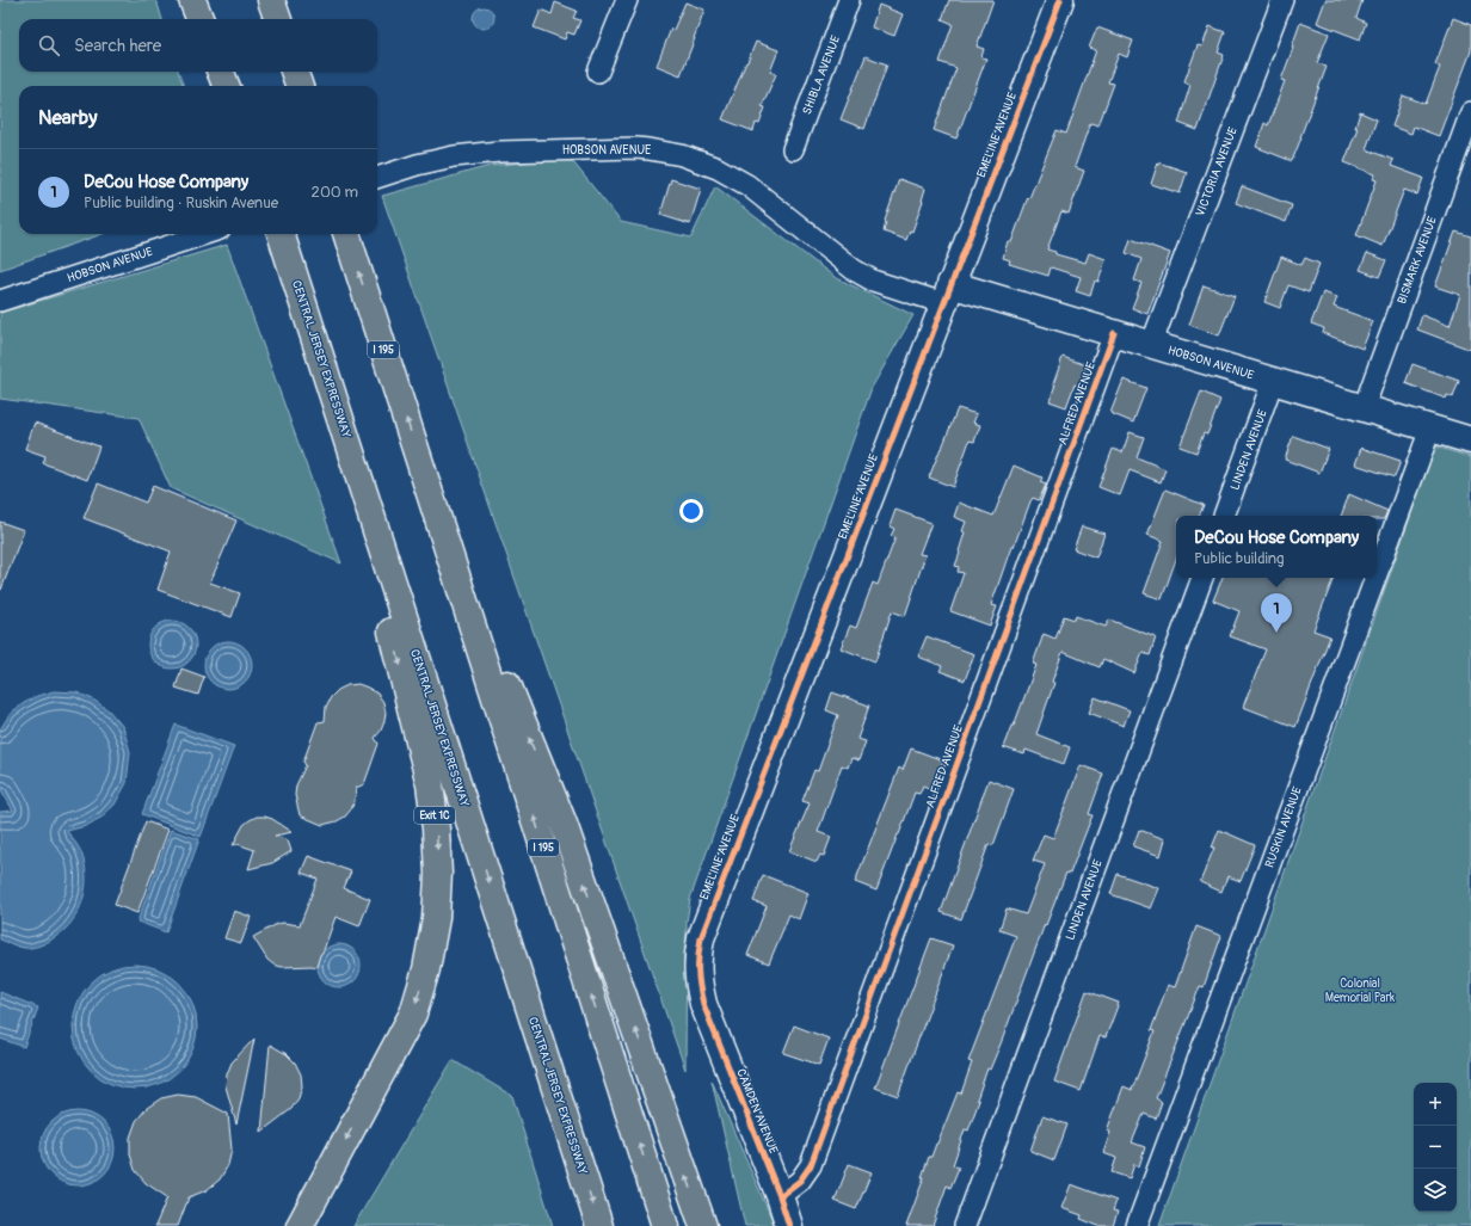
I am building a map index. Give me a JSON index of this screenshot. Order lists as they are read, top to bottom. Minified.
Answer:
{"streets":{"highway":["I 195","CENTRAL JERSEY EXPRESSWAY","Exit 1C"],"street":["SHIBLA AVENUE","EMELINE AVENUE","HOBSON AVENUE","VICTORIA AVENUE","BISMARK AVENUE","ALFRED AVENUE","LINDEN AVENUE","RUSKIN AVENUE","CAMDEN AVENUE"]},"crossings":[["EMELINE AVENUE","HOBSON AVENUE"],["EMELINE AVENUE","CAMDEN AVENUE"],["HOBSON AVENUE","VICTORIA AVENUE"],["HOBSON AVENUE","BISMARK AVENUE"],["HOBSON AVENUE","ALFRED AVENUE"],["HOBSON AVENUE","LINDEN AVENUE"],["HOBSON AVENUE","RUSKIN AVENUE"],["CENTRAL JERSEY EXPRESSWAY","Exit 1C"],["ALFRED AVENUE","CAMDEN AVENUE"]],"parks":["Colonial Memorial Park"],"page":{"search":"Search here","heading":"Nearby","list":[{"mark":"1","name":"DeCou Hose Company","note":"Public building · Ruskin Avenue","value":"200 m"}],"popup":["DeCou Hose Company","Public building"],"pins":"1","map_buttons":["+","−"]}}
